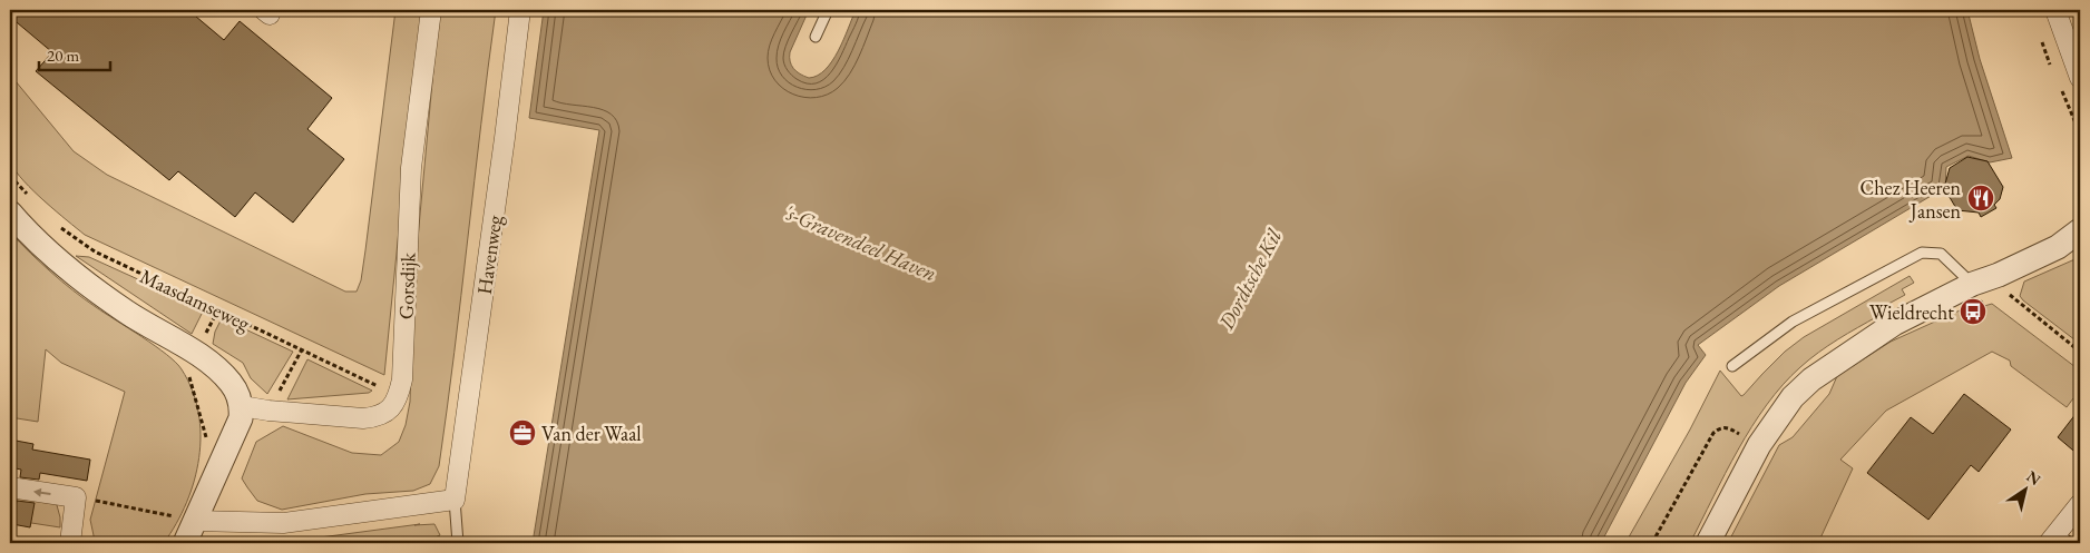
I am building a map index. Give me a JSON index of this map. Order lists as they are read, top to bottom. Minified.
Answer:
{"streets":{"street":["Havenweg","Gorsdijk","Maasdamseweg"]},"crossings":[["Gorsdijk","Maasdamseweg"]],"water":["'s-Gravendeel Haven","Dordtsche Kil"],"places":{"restaurant":["Chez Heeren Jansen"],"bus stop":["Wieldrecht"],"office":["Van der Waal"]},"scale_bar":"20 m","north":"top right"}
